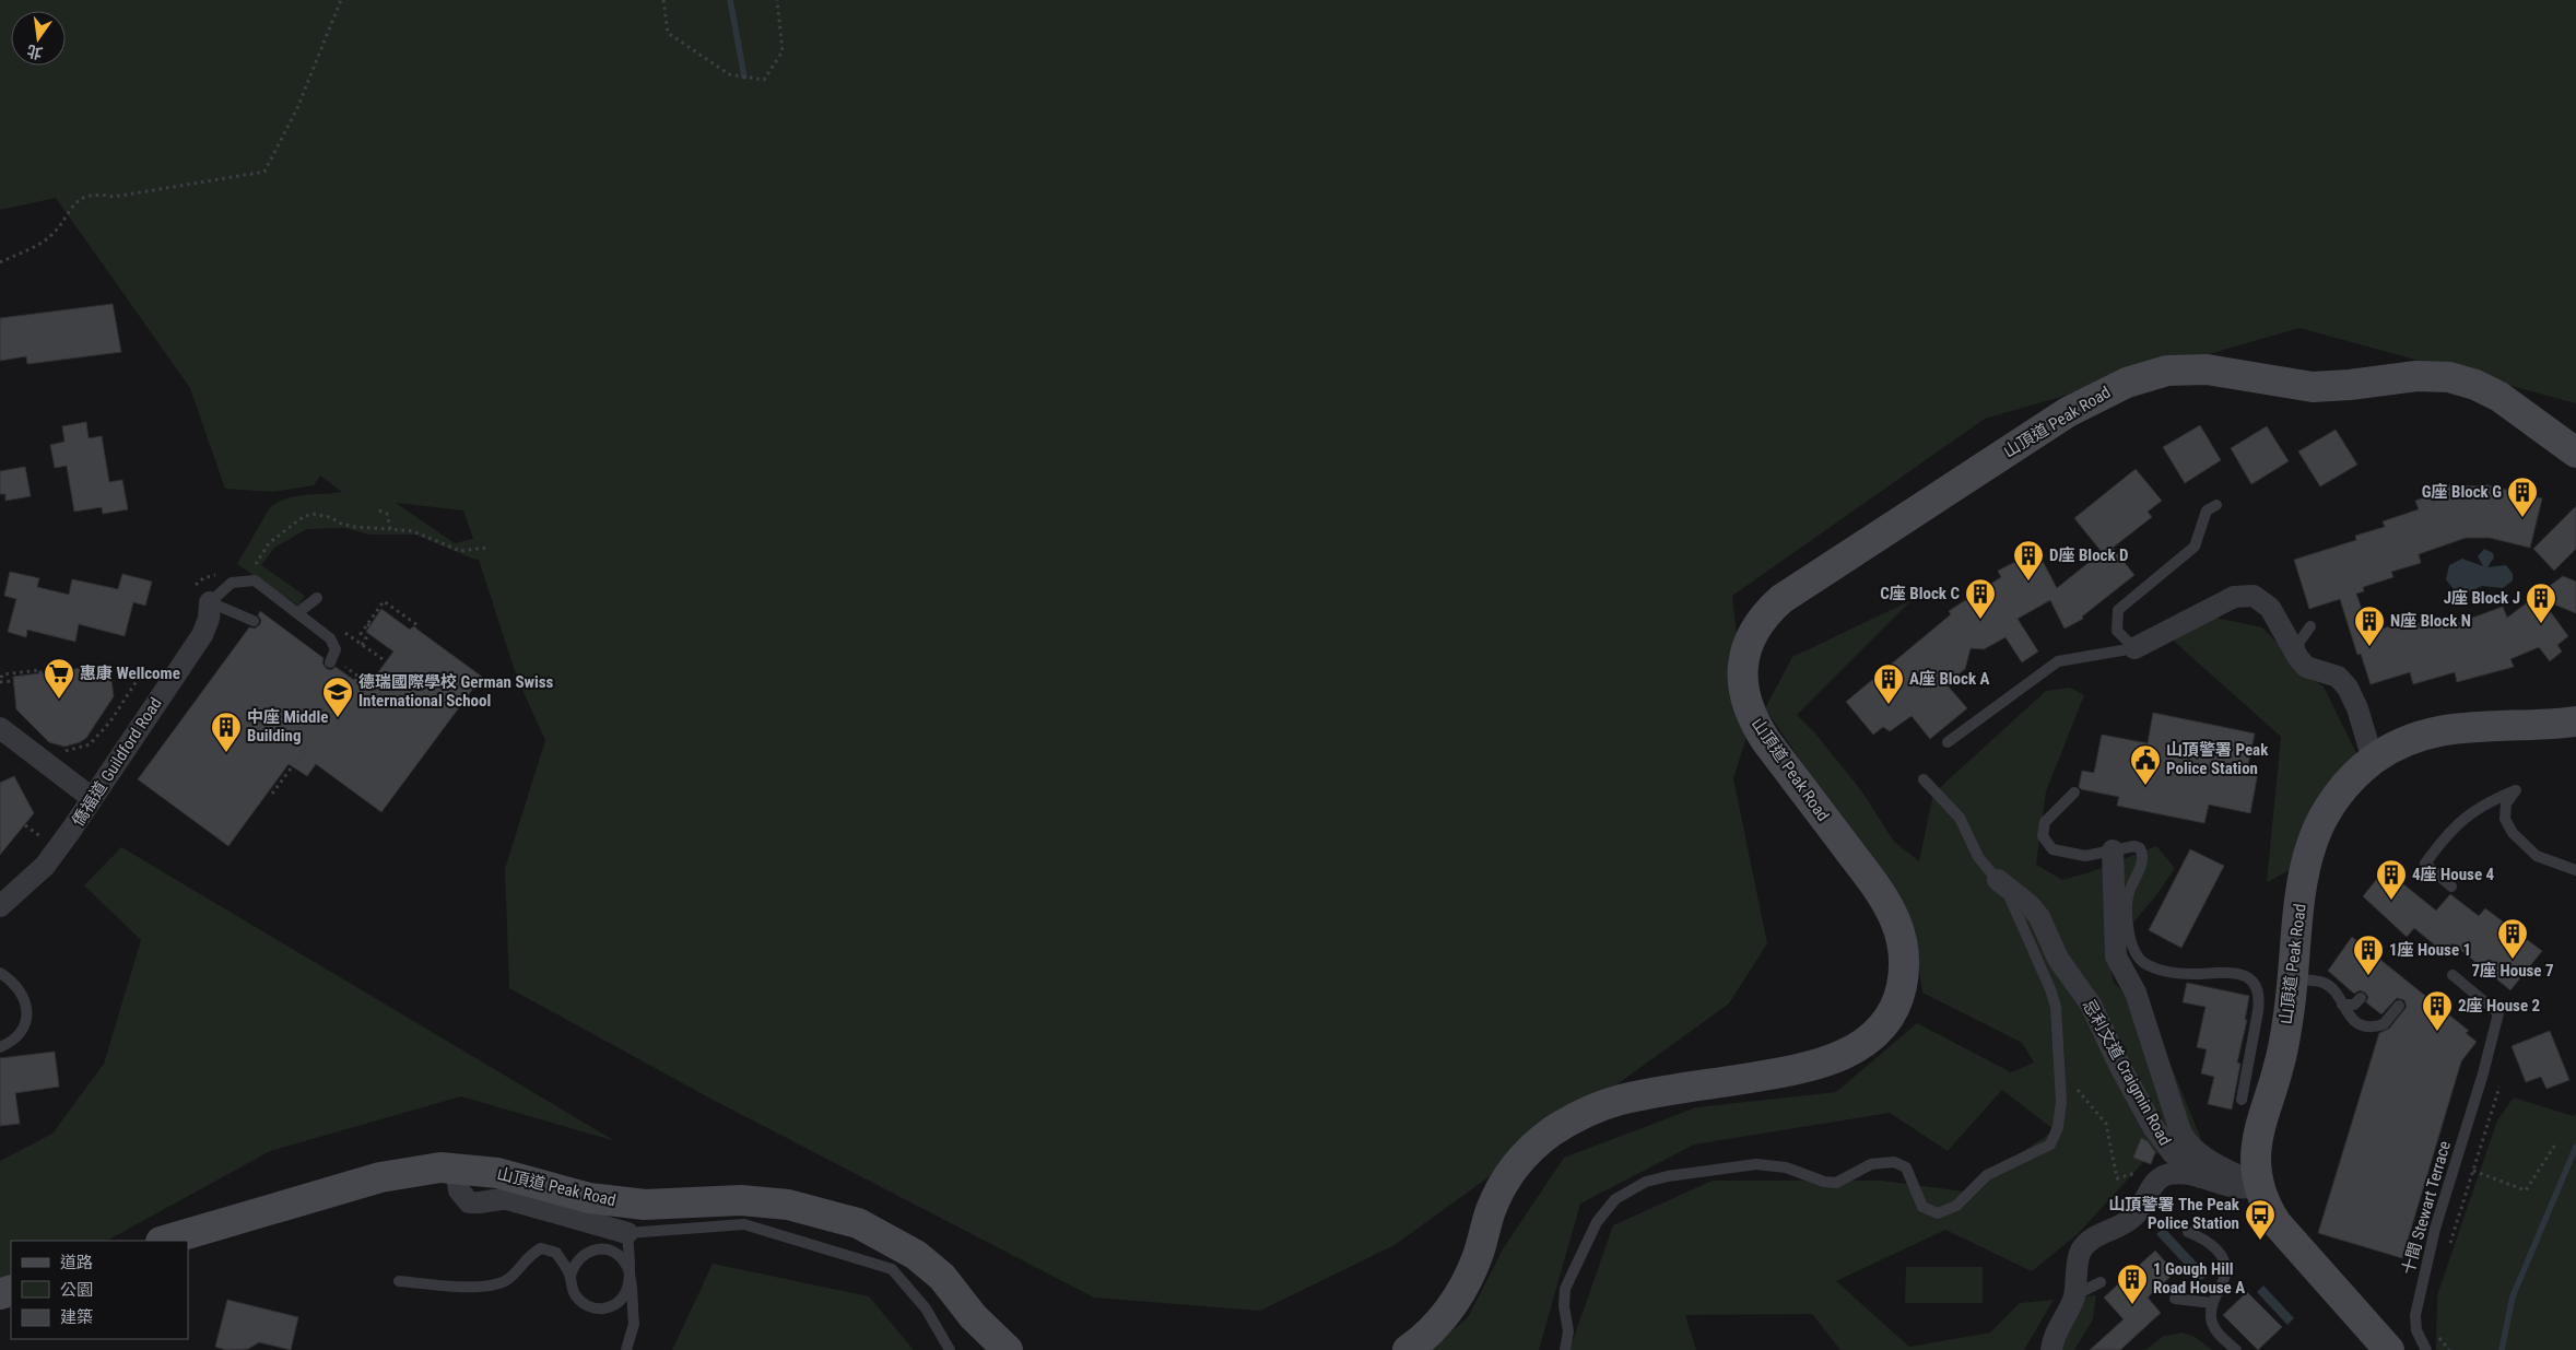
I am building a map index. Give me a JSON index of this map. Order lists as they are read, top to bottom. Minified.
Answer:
{"streets":{"main road":["山頂道 Peak Road"],"street":["僑福道 Guildford Road","忌利文道 Craigmin Road"],"lane":["十間 Stewart Terrace"]},"places":{"building":["G座 Block G","D座 Block D","C座 Block C","J座 Block J","N座 Block N","A座 Block A","中座 Middle Building","4座 House 4","7座 House 7","1座 House 1","2座 House 2","1 Gough Hill Road House A"],"supermarket":["惠康 Wellcome"],"school or university":["德瑞國際學校 German Swiss International School"],"public building":["山頂警署 Peak Police Station"],"bus stop":["山頂警署 The Peak Police Station"]},"legend":["道路","公園","建築"],"north":"bottom"}
